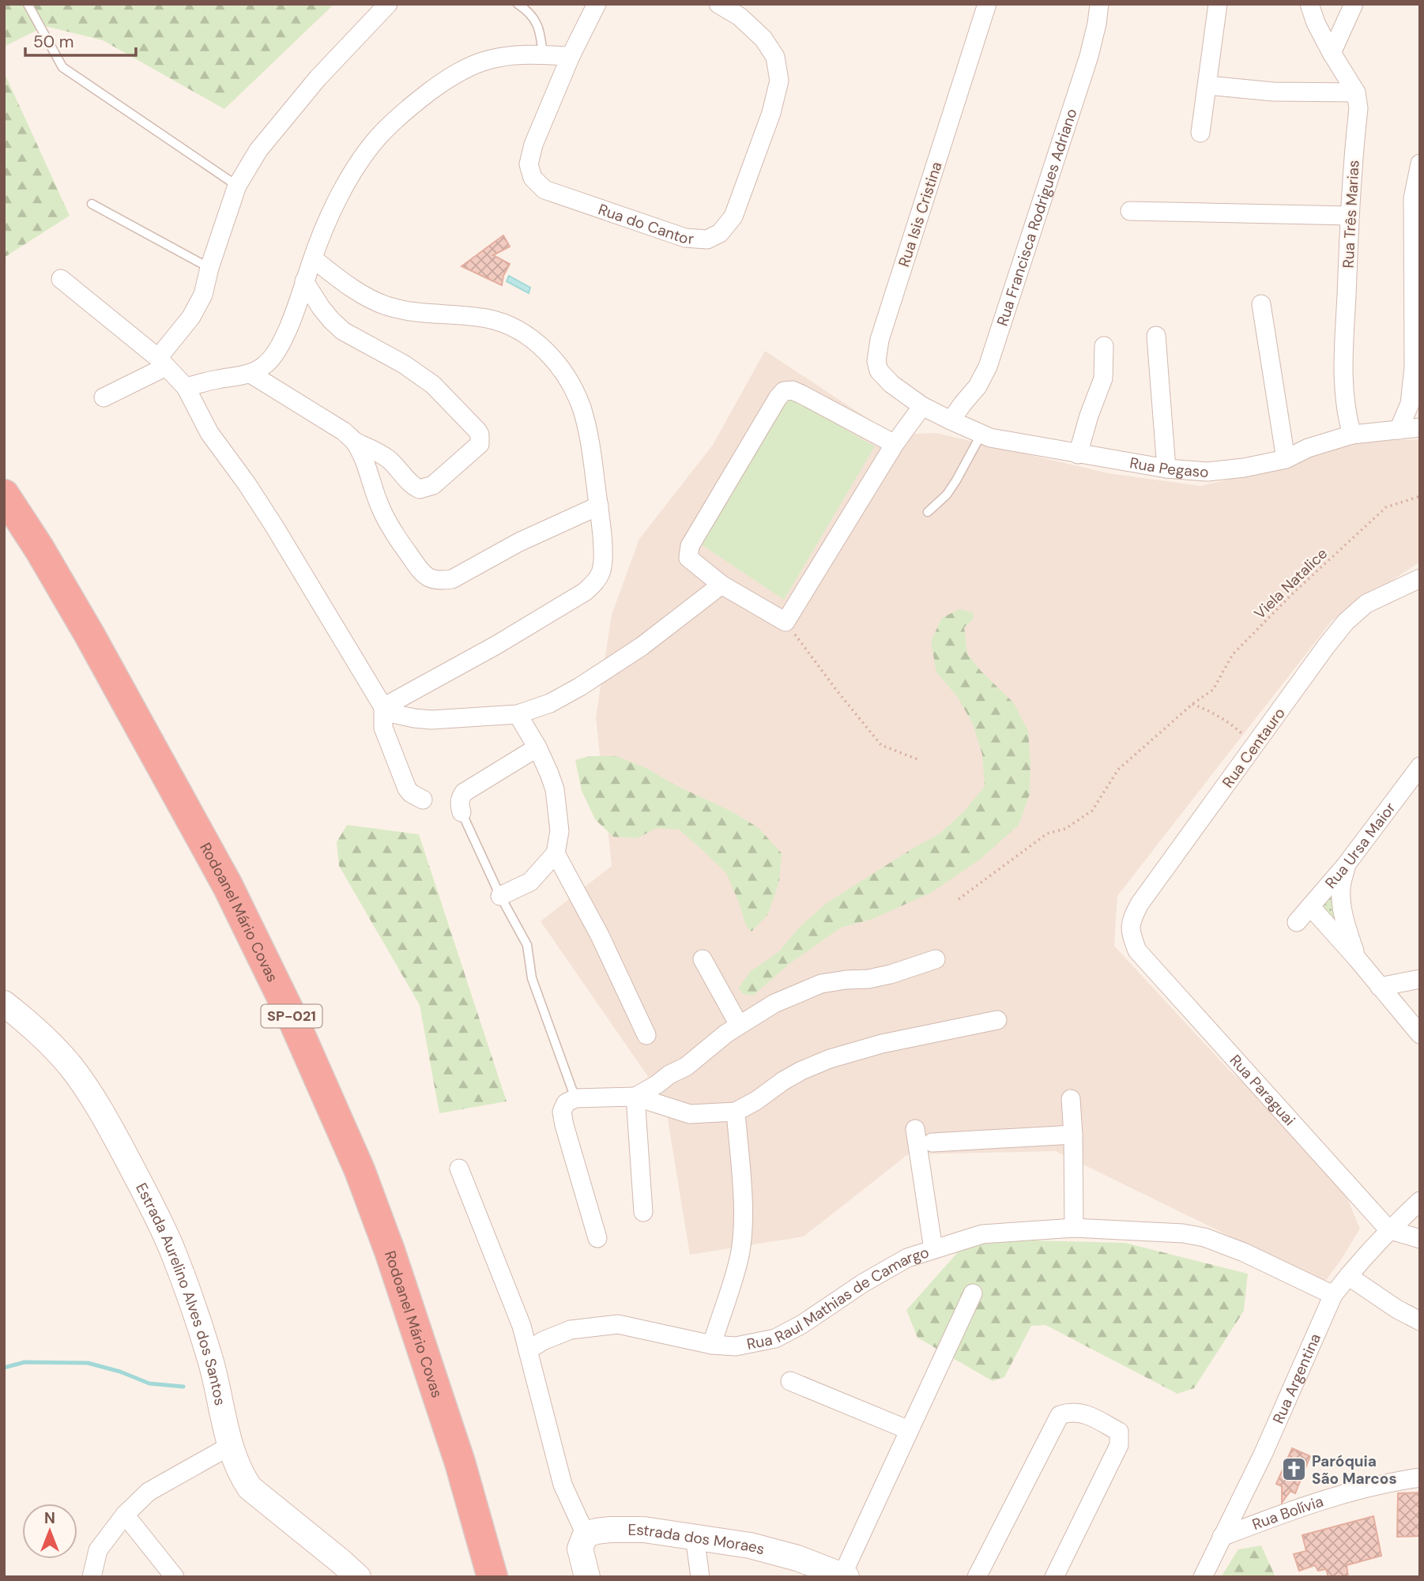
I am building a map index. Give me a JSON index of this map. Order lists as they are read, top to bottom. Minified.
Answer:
{"streets":{"highway":["Rodoanel Mário Covas","SP-021"],"main road":["Estrada Aurelino Alves dos Santos","Estrada dos Moraes"],"street":["Rua Isis Cristina","Rua Três Marias","Rua Francisca Rodrigues Adriano","Rua do Cantor","Rua Pegaso","Rua Centauro","Rua Ursa Maior","Rua Paraguai","Rua Raul Mathias de Camargo","Rua Argentina","Rua Bolívia"],"path":["Viela Natalice"]},"crossings":[["Rua Isis Cristina","Rua Pegaso"],["Rua Três Marias","Rua Pegaso"],["Rua Francisca Rodrigues Adriano","Rua Pegaso"],["Rua Centauro","Rua Paraguai"],["Rua Paraguai","Rua Argentina"],["Rua Raul Mathias de Camargo","Rua Argentina"],["Rua Argentina","Rua Bolívia"]],"places":{"church":["Paróquia São Marcos"]},"scale_bar":"50 m","north":"top"}
